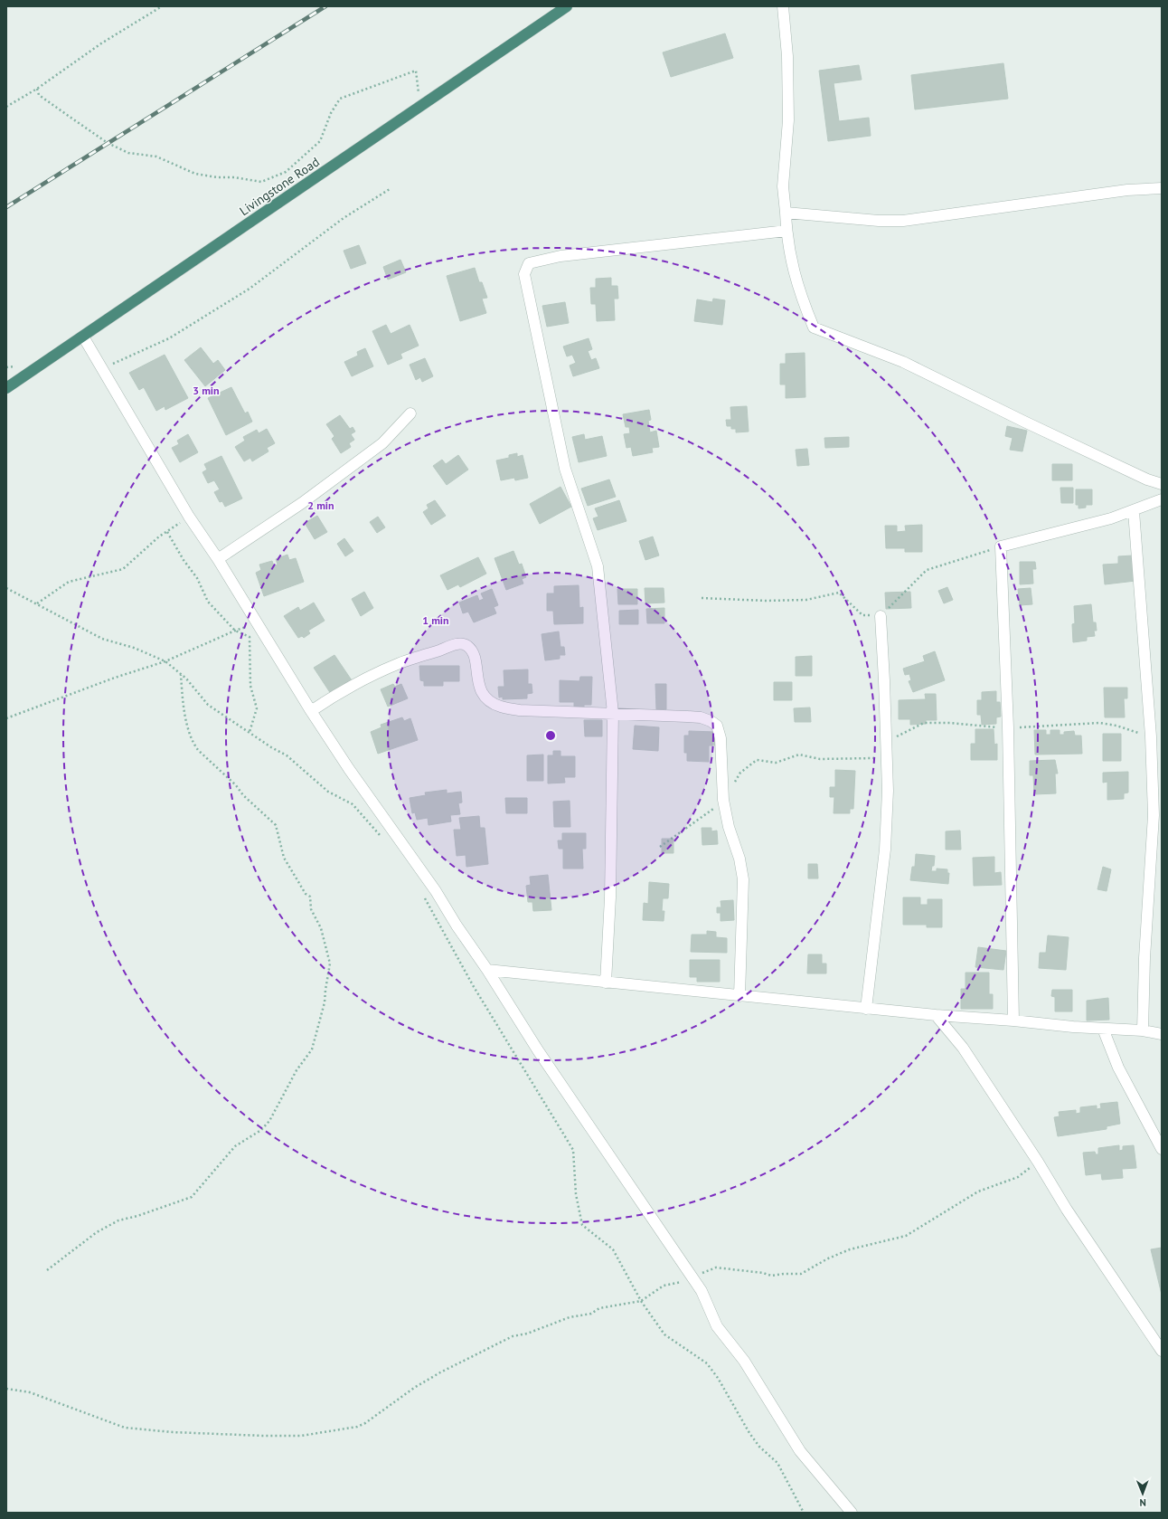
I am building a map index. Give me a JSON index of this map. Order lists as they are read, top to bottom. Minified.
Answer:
{"streets":{"highway":["Livingstone Road"]},"north":"bottom","rings":["3 min","2 min","1 min"]}
